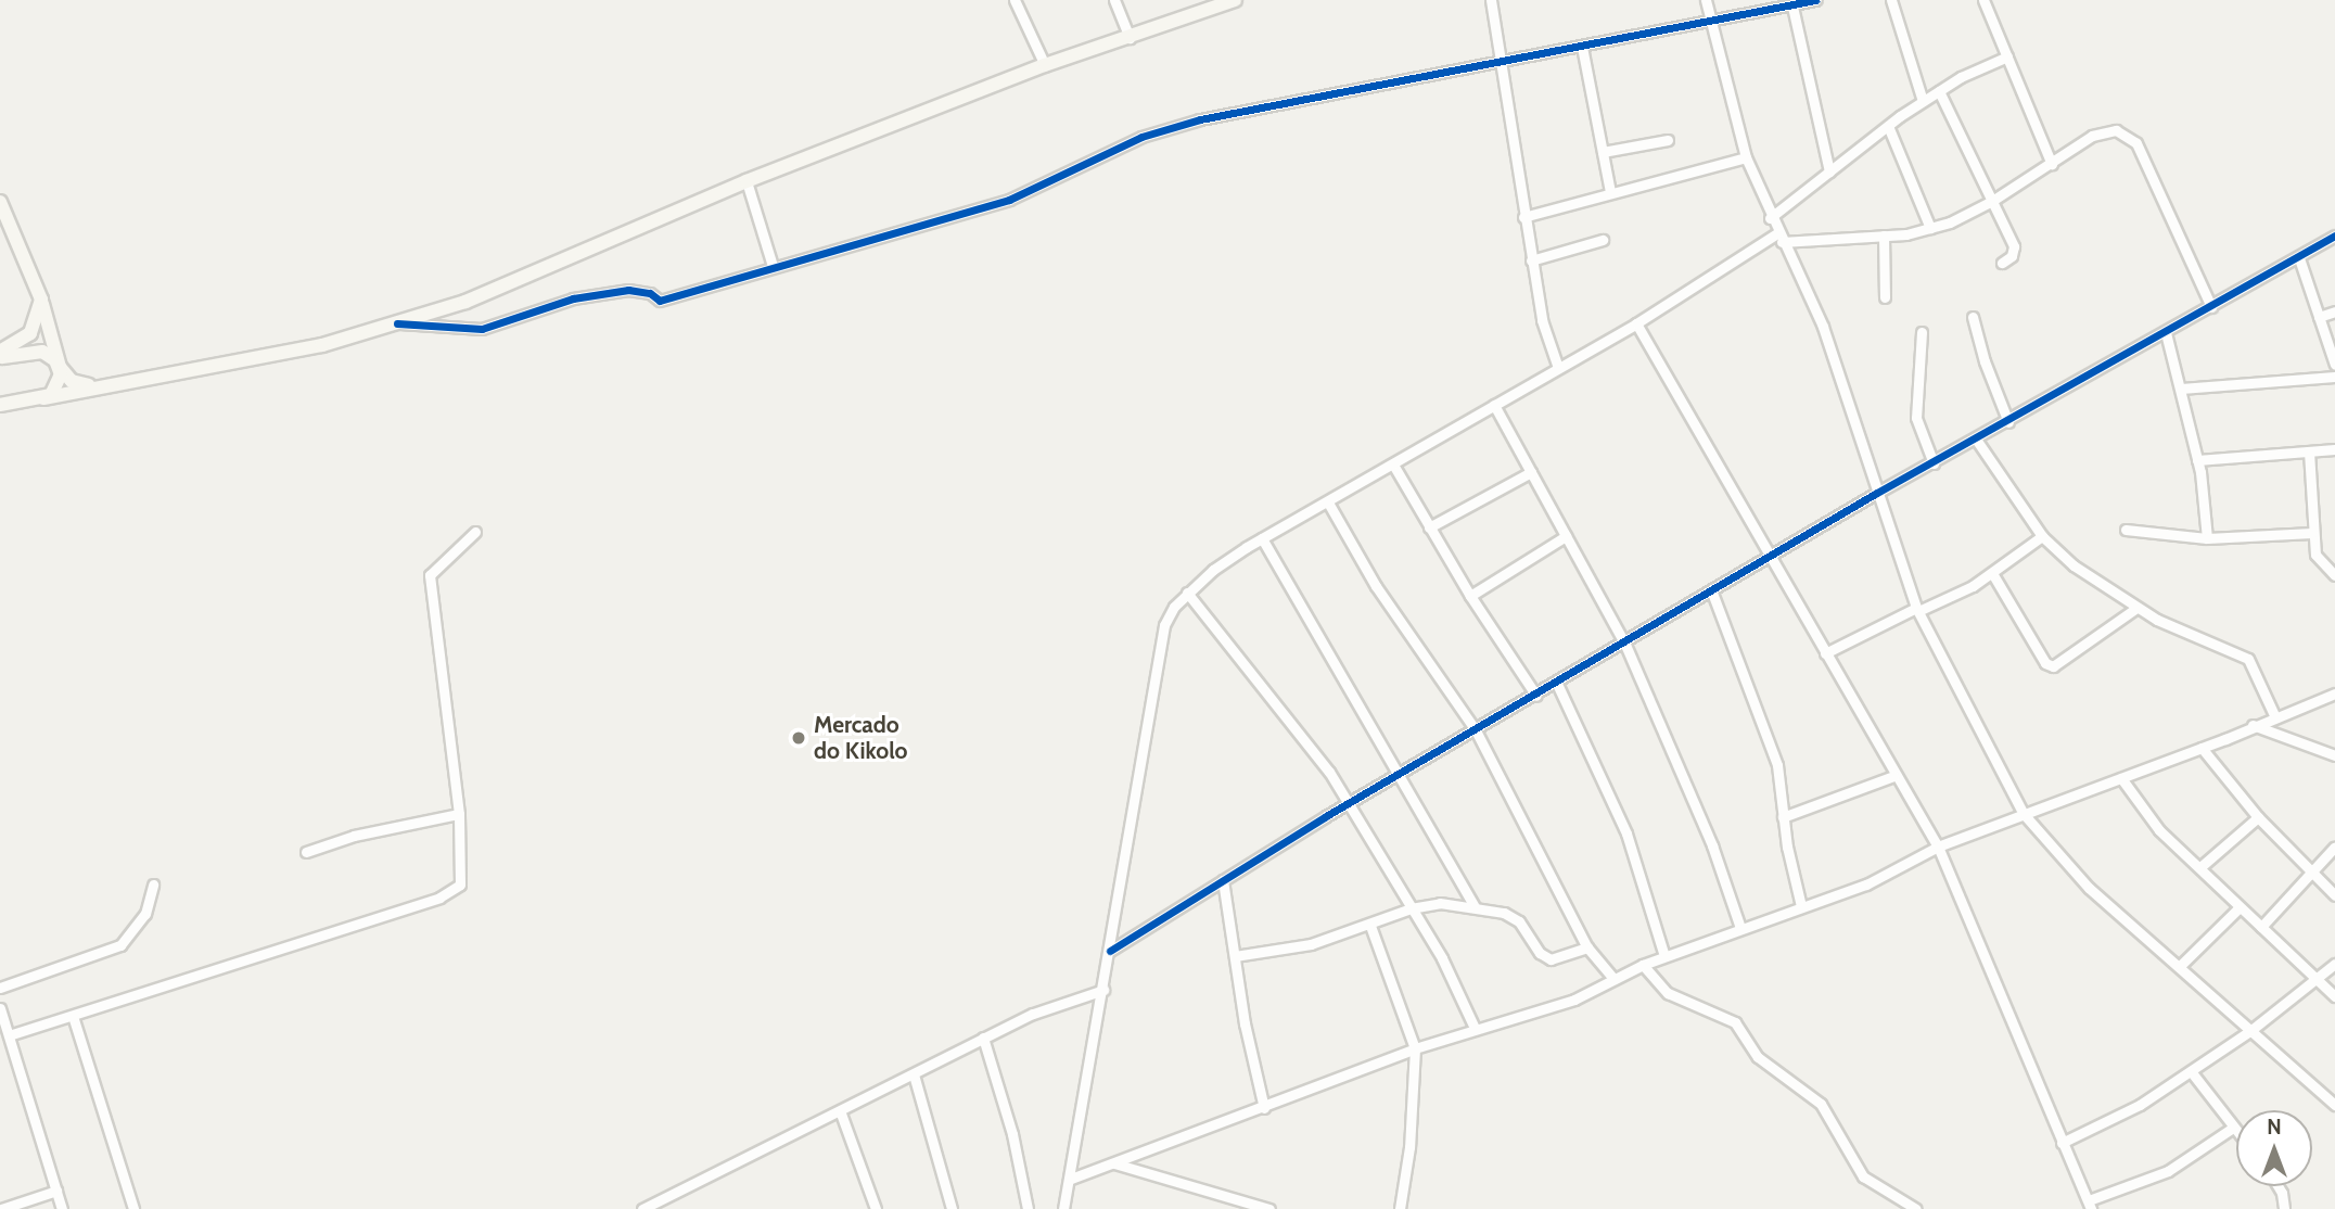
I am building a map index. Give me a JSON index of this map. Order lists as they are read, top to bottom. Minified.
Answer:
{"places":["Mercado do Kikolo"],"north":"top"}
